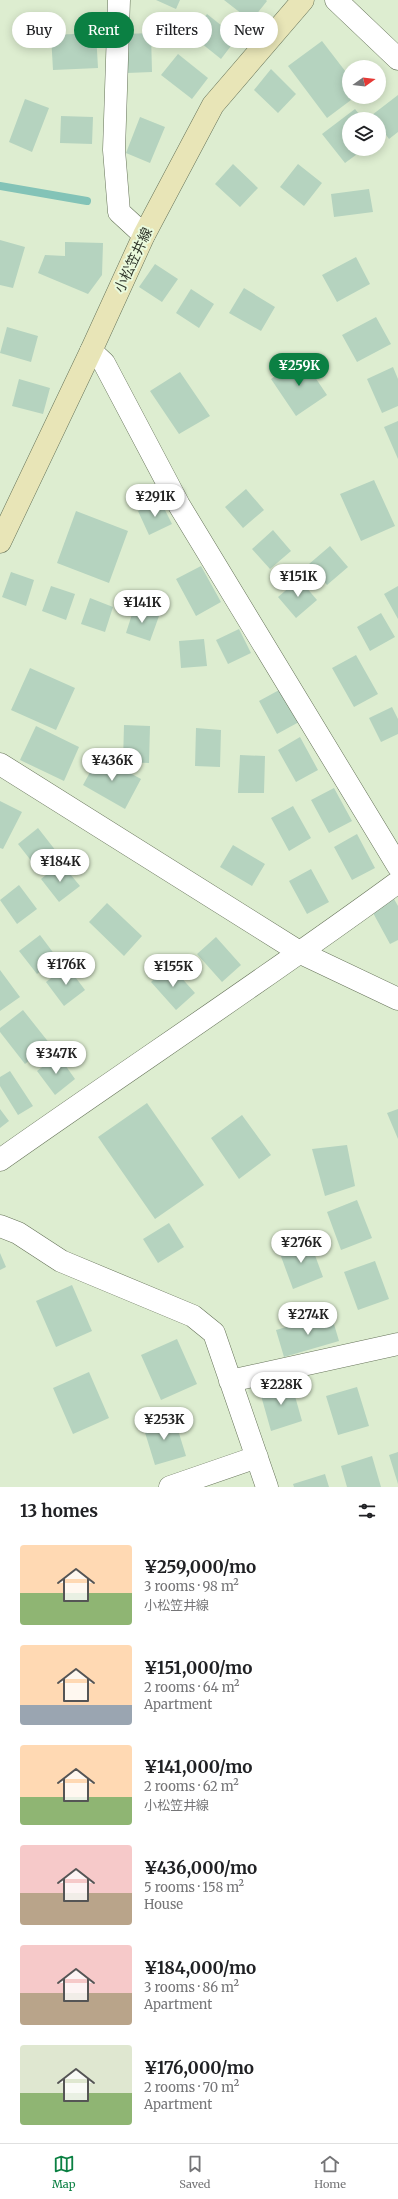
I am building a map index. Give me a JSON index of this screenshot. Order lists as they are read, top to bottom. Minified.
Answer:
{"streets":{"main road":["小松笠井線"]},"north":"right","page":{"chip":["Buy","Rent","Filters","New"],"price":["¥259K","¥291K","¥151K","¥141K","¥436K","¥184K","¥176K","¥155K","¥347K","¥276K","¥274K","¥228K","¥253K"],"heading":"13 homes","list":[{"name":"¥259,000/mo","note":"3 rooms · 98 m² · 小松笠井線"},{"name":"¥151,000/mo","note":"2 rooms · 64 m² · Apartment"},{"name":"¥141,000/mo","note":"2 rooms · 62 m² · 小松笠井線"},{"name":"¥436,000/mo","note":"5 rooms · 158 m² · House"},{"name":"¥184,000/mo","note":"3 rooms · 86 m² · Apartment"},{"name":"¥176,000/mo","note":"2 rooms · 70 m² · Apartment"}],"tabs":["Map","Saved","Home"]}}
